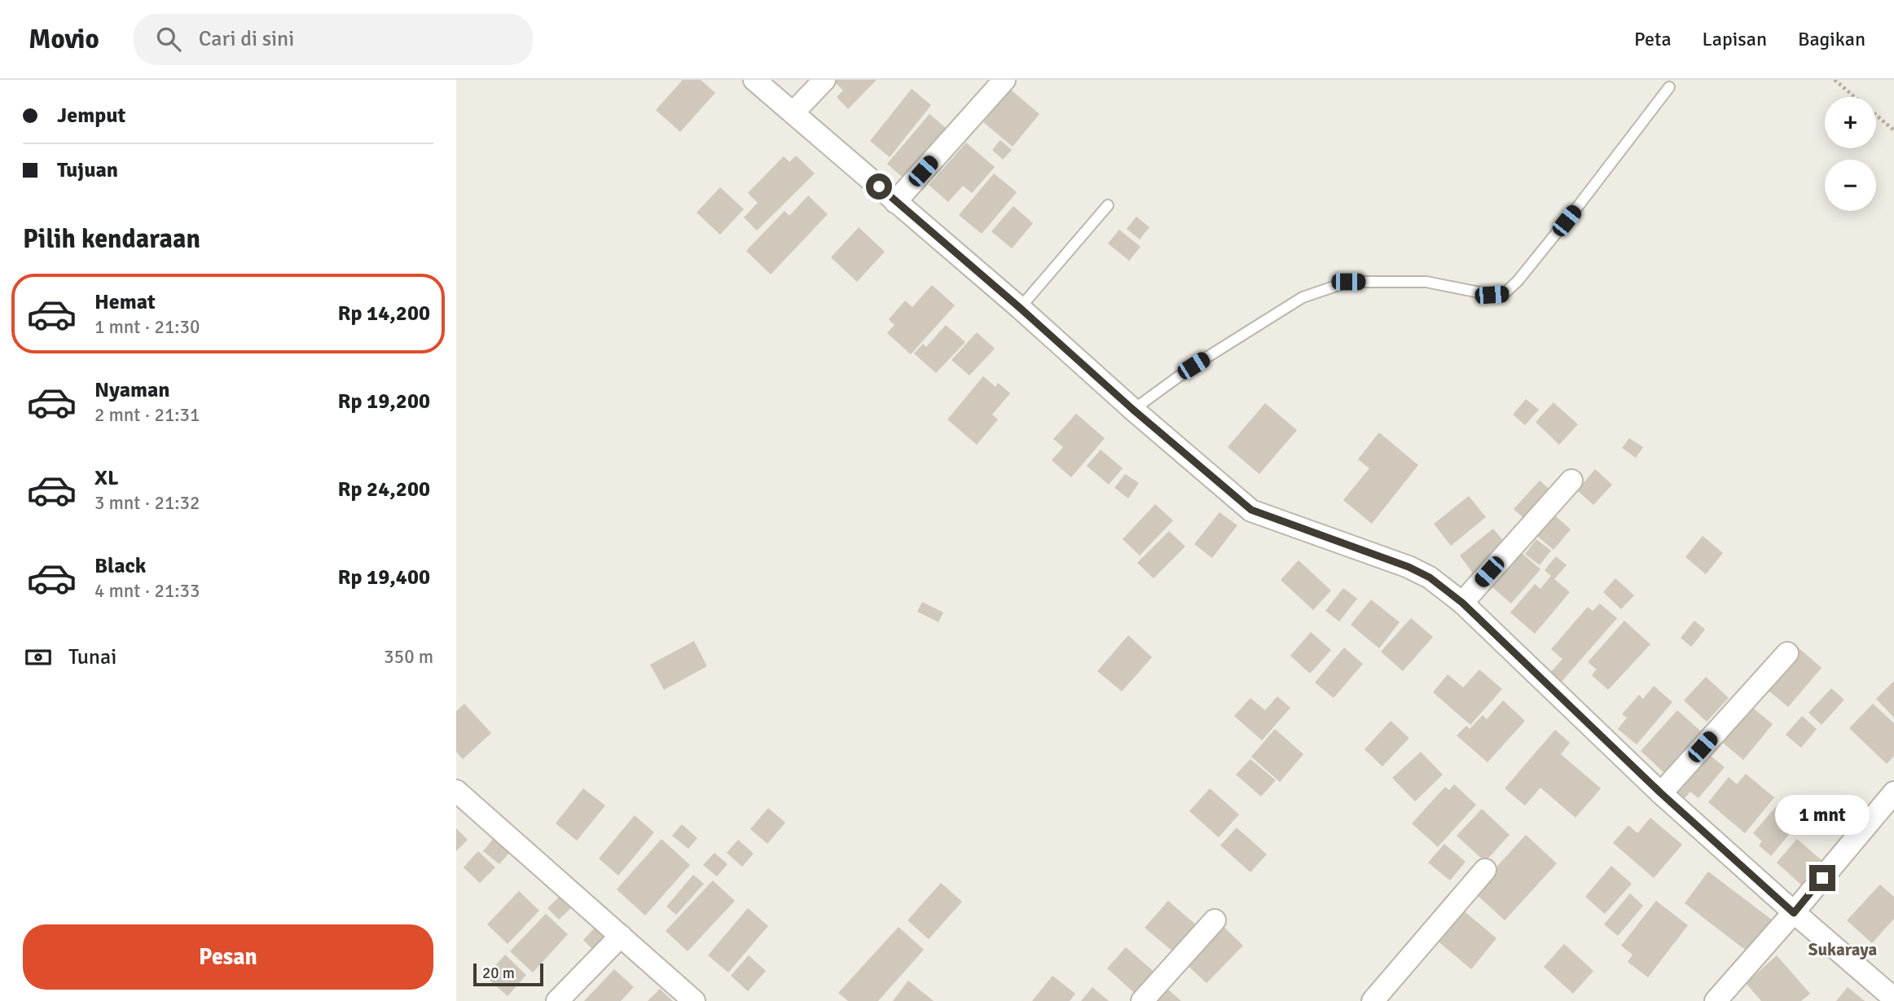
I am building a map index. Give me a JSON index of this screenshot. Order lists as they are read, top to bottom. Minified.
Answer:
{"districts":["Sukaraya"],"scale_bar":"20 m","page":{"header":"Movio","search":"Cari di sini","nav":["Peta","Lapisan","Bagikan"],"banner":["Jemput","Tujuan"],"map_buttons":["+","−"],"heading":"Pilih kendaraan","list":[{"name":"Hemat","note":"1 mnt · 21:30","value":"Rp 14,200"},{"name":"Nyaman","note":"2 mnt · 21:31","value":"Rp 19,200"},{"name":"XL","note":"3 mnt · 21:32","value":"Rp 24,200"},{"name":"Black","note":"4 mnt · 21:33","value":"Rp 19,400"}],"pay":["Tunai","350 m"],"bubble":"1 mnt","buttons":"Pesan","scale":"20 m"}}
